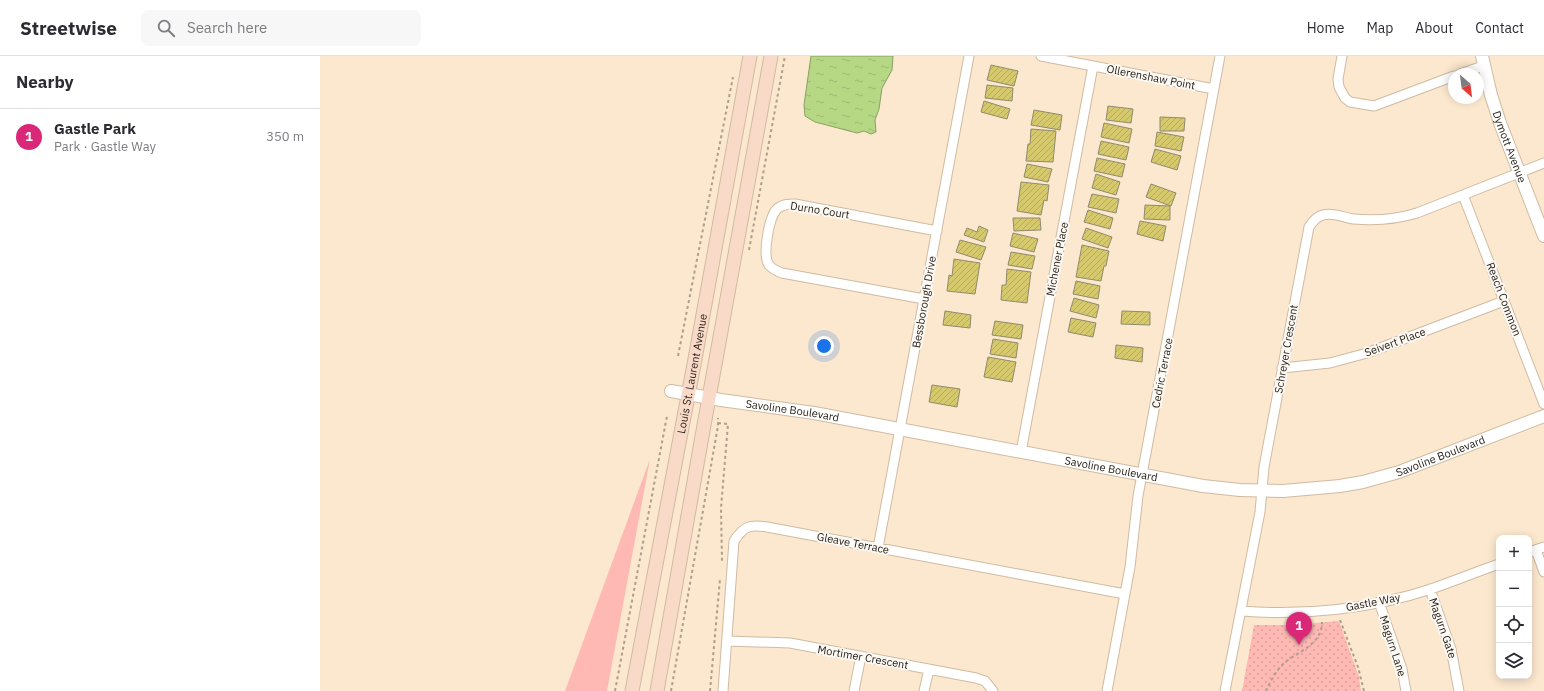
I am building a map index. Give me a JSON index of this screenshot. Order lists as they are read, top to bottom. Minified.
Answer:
{"streets":{"main road":["Louis St. Laurent Avenue"],"street":["Ollerenshaw Point","Dymott Avenue","Durno Court","Michener Place","Reach Common","Bessborough Drive","Seivert Place","Schreyer Crescent","Cedric Terrace","Savoline Boulevard","Gleave Terrace","Gastle Way","Magurn Gate","Magurn Lane","Mortimer Crescent"]},"crossings":[["Ollerenshaw Point","Michener Place"],["Ollerenshaw Point","Cedric Terrace"],["Dymott Avenue","Schreyer Crescent"],["Durno Court","Bessborough Drive"],["Michener Place","Savoline Boulevard"],["Reach Common","Seivert Place"],["Reach Common","Schreyer Crescent"],["Bessborough Drive","Savoline Boulevard"],["Bessborough Drive","Gleave Terrace"],["Seivert Place","Schreyer Crescent"],["Schreyer Crescent","Savoline Boulevard"],["Schreyer Crescent","Gastle Way"],["Cedric Terrace","Savoline Boulevard"],["Cedric Terrace","Gleave Terrace"],["Louis St. Laurent Avenue","Savoline Boulevard"],["Gleave Terrace","Mortimer Crescent"],["Gastle Way","Magurn Gate"],["Gastle Way","Magurn Lane"]],"north":"bottom right","page":{"header":"Streetwise","search":"Search here","nav":["Home","Map","About","Contact"],"heading":"Nearby","list":[{"mark":"1","name":"Gastle Park","note":"Park · Gastle Way","value":"350 m"}],"map_buttons":["+","−"],"pins":"1"}}
